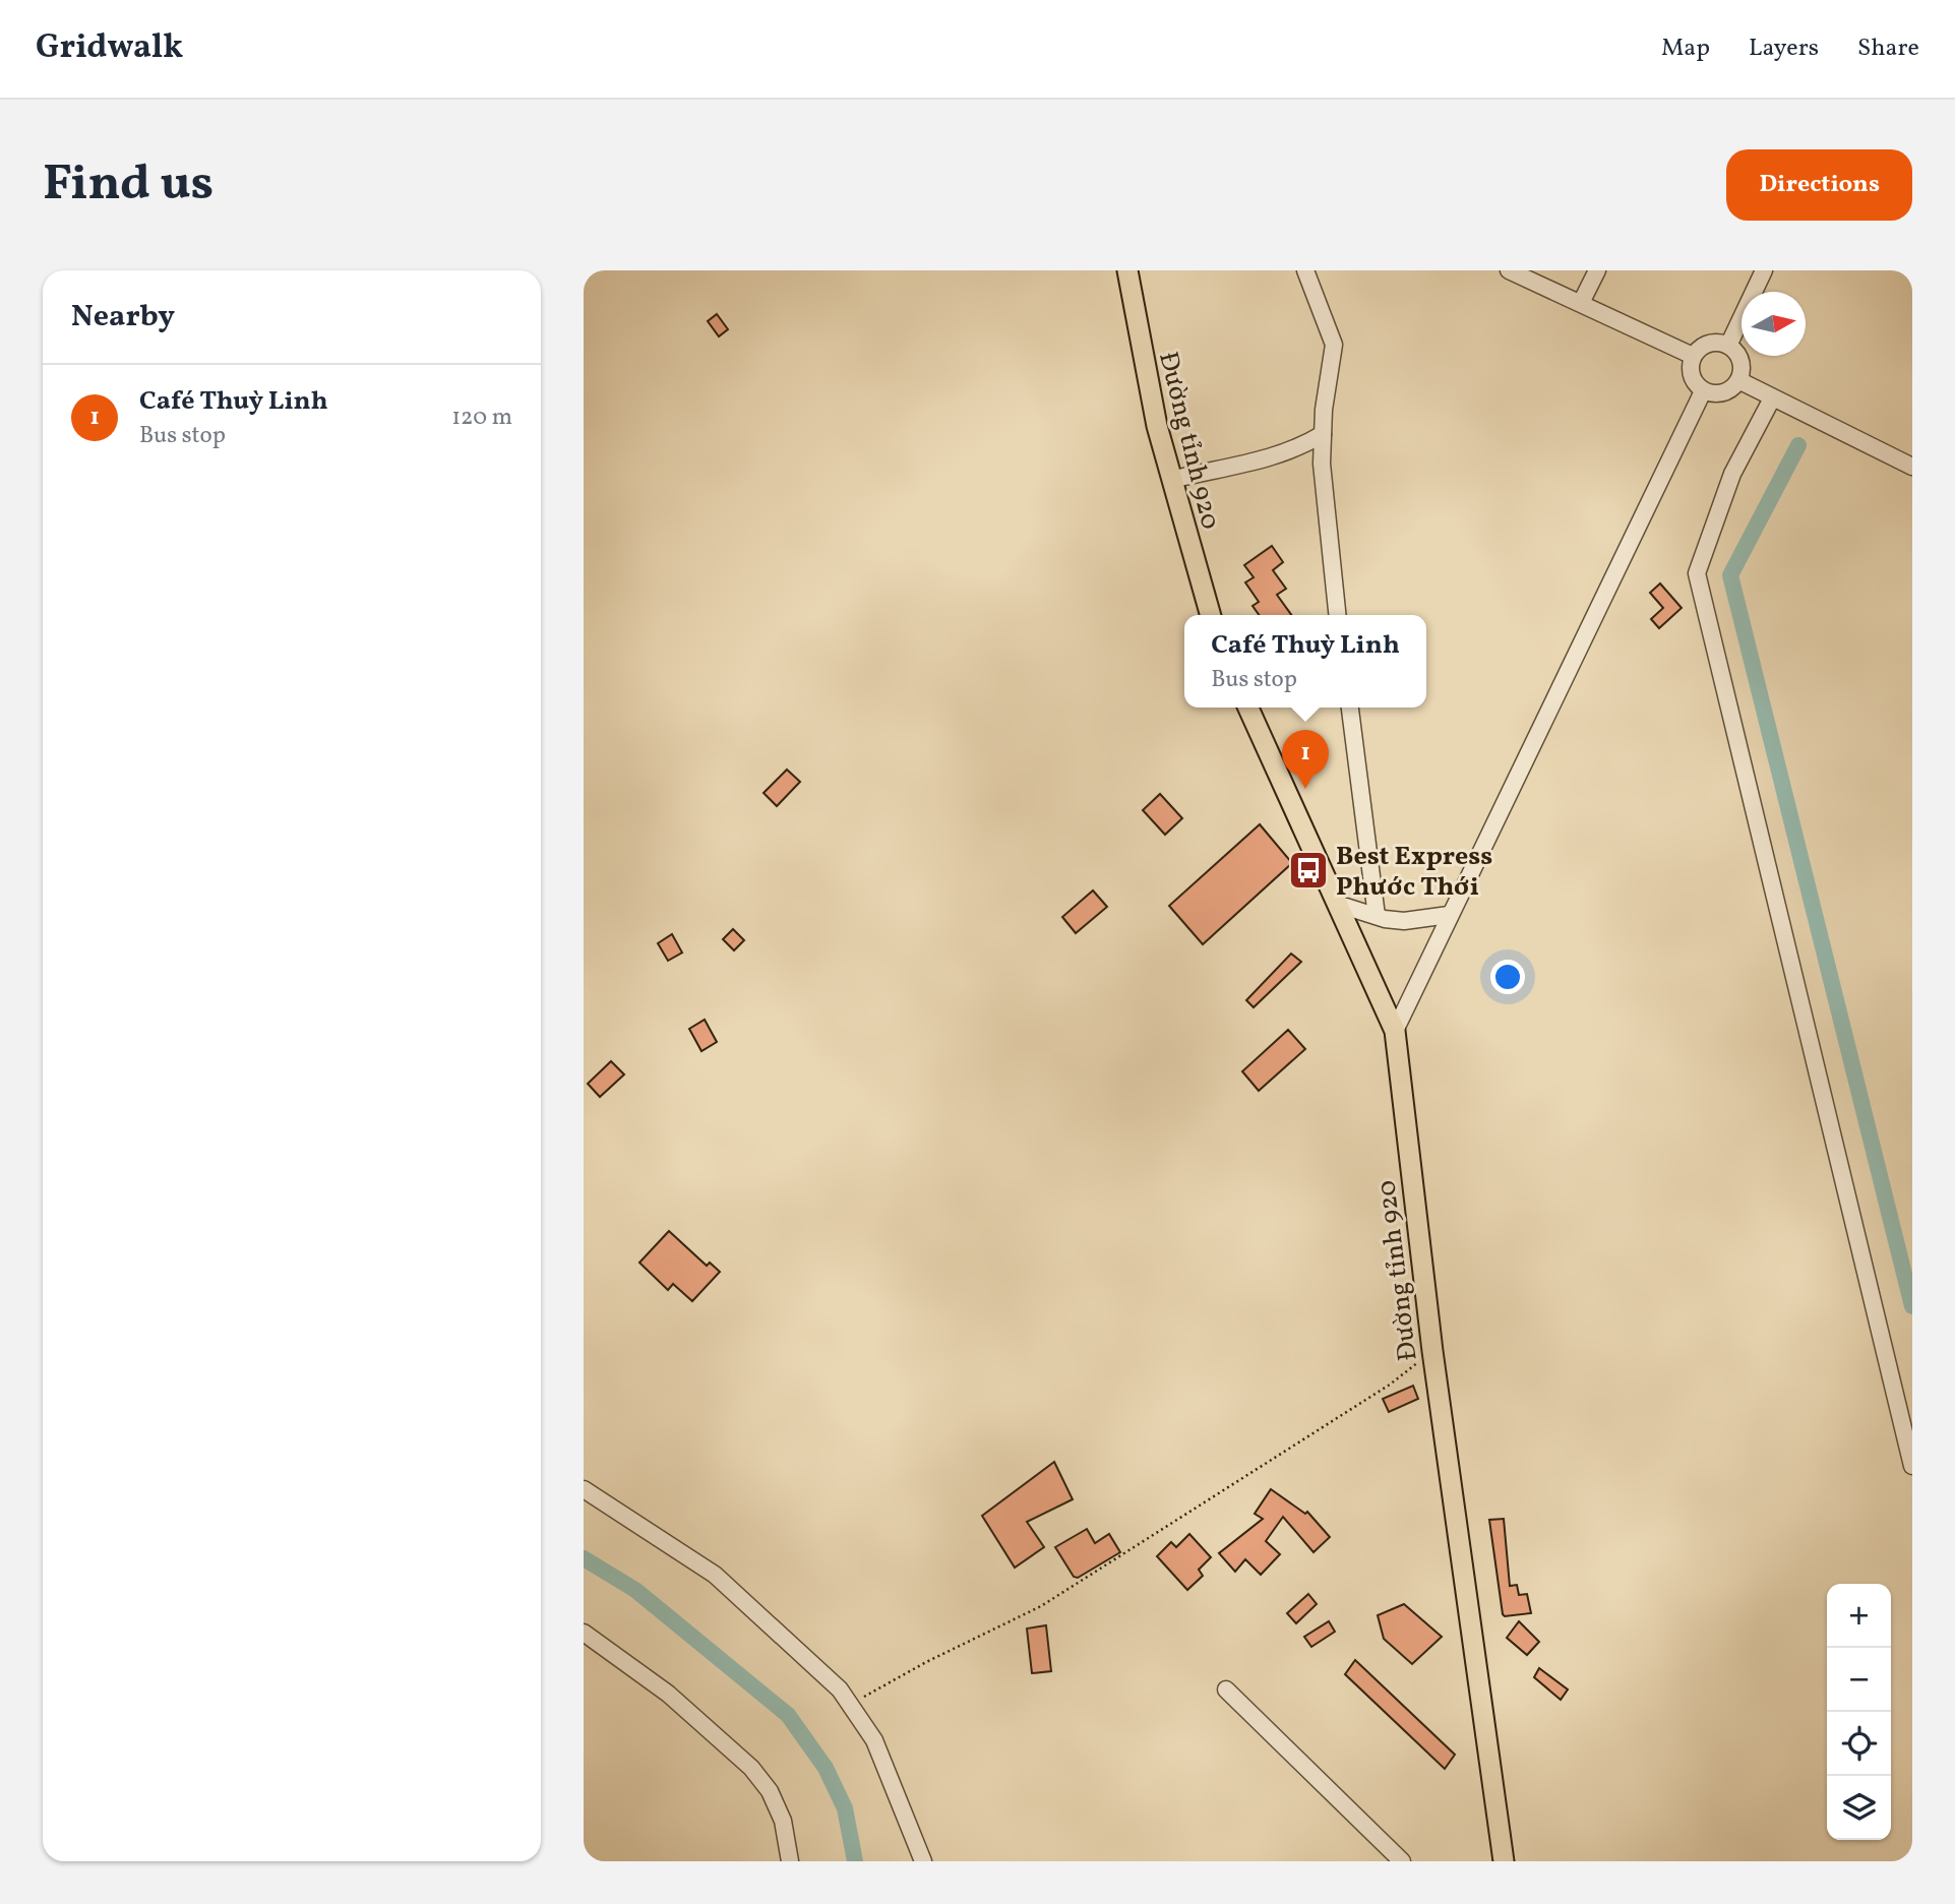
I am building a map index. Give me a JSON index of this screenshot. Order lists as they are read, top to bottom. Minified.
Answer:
{"streets":{"main road":["Đường tỉnh 920"]},"places":{"bus stop":["Best Express Phước Thới"]},"north":"right","page":{"header":"Gridwalk","nav":["Map","Layers","Share"],"buttons":"Directions","title":"Find us","heading":"Nearby","list":[{"mark":"1","name":"Café Thuỳ Linh","note":"Bus stop","value":"120 m"}],"popup":["Café Thuỳ Linh","Bus stop"],"pins":"1","map_buttons":["+","−"]}}
